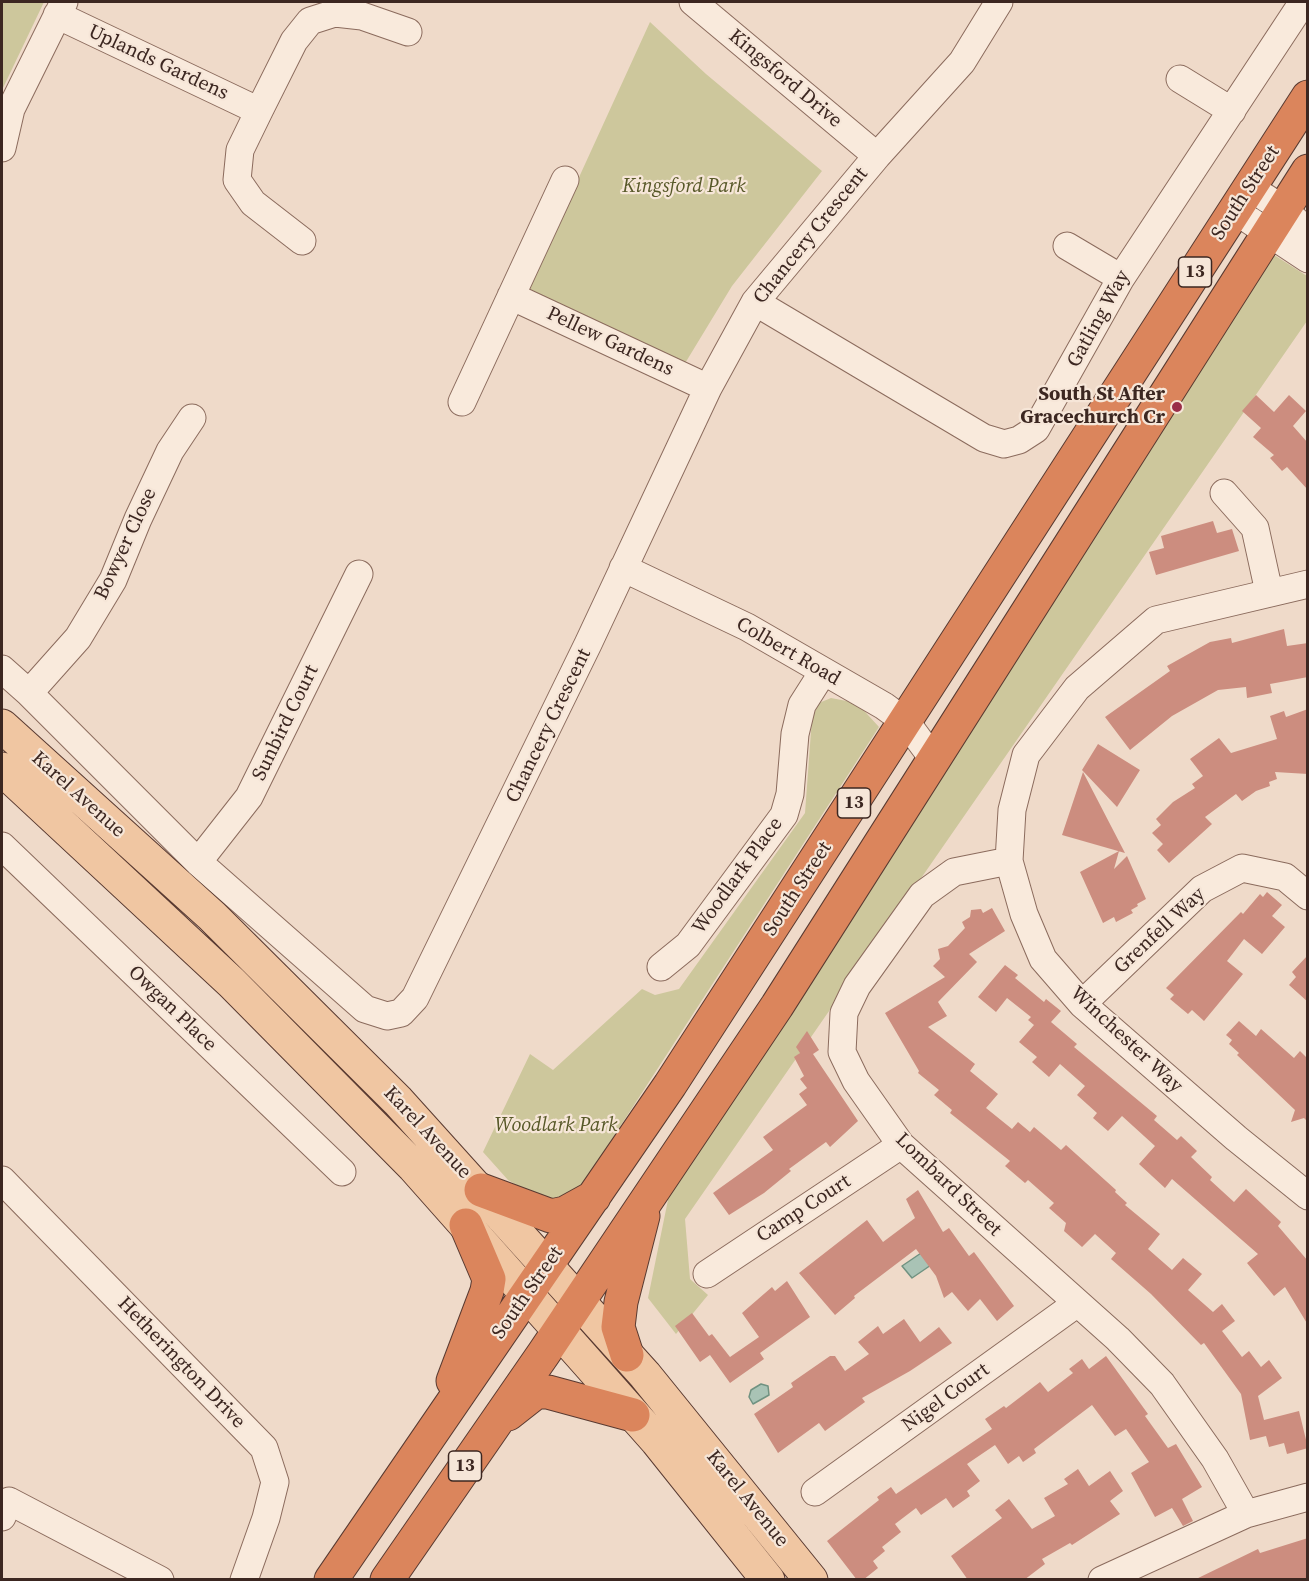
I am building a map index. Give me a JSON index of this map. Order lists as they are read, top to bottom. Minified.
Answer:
{"streets":{"highway":["South Street","13"],"main road":["Karel Avenue"],"street":["Uplands Gardens","Kingsford Drive","Chancery Crescent","Gatling Way","Pellew Gardens","Bowyer Close","Colbert Road","Sunbird Court","Woodlark Place","Grenfell Way","Owgan Place","Winchester Way","Lombard Street","Camp Court","Hetherington Drive","Nigel Court"]},"crossings":[["Kingsford Drive","Chancery Crescent"],["South Street","Colbert Road"],["South Street","Karel Avenue"],["Chancery Crescent","Gatling Way"],["Chancery Crescent","Pellew Gardens"],["Chancery Crescent","Bowyer Close"],["Chancery Crescent","Colbert Road"],["Chancery Crescent","Sunbird Court"],["Colbert Road","Woodlark Place"],["Grenfell Way","Winchester Way"],["Winchester Way","Lombard Street"],["Lombard Street","Camp Court"],["Lombard Street","Nigel Court"]],"parks":["Kingsford Park","Woodlark Park"],"places":["South St After Gracechurch Cr"]}
